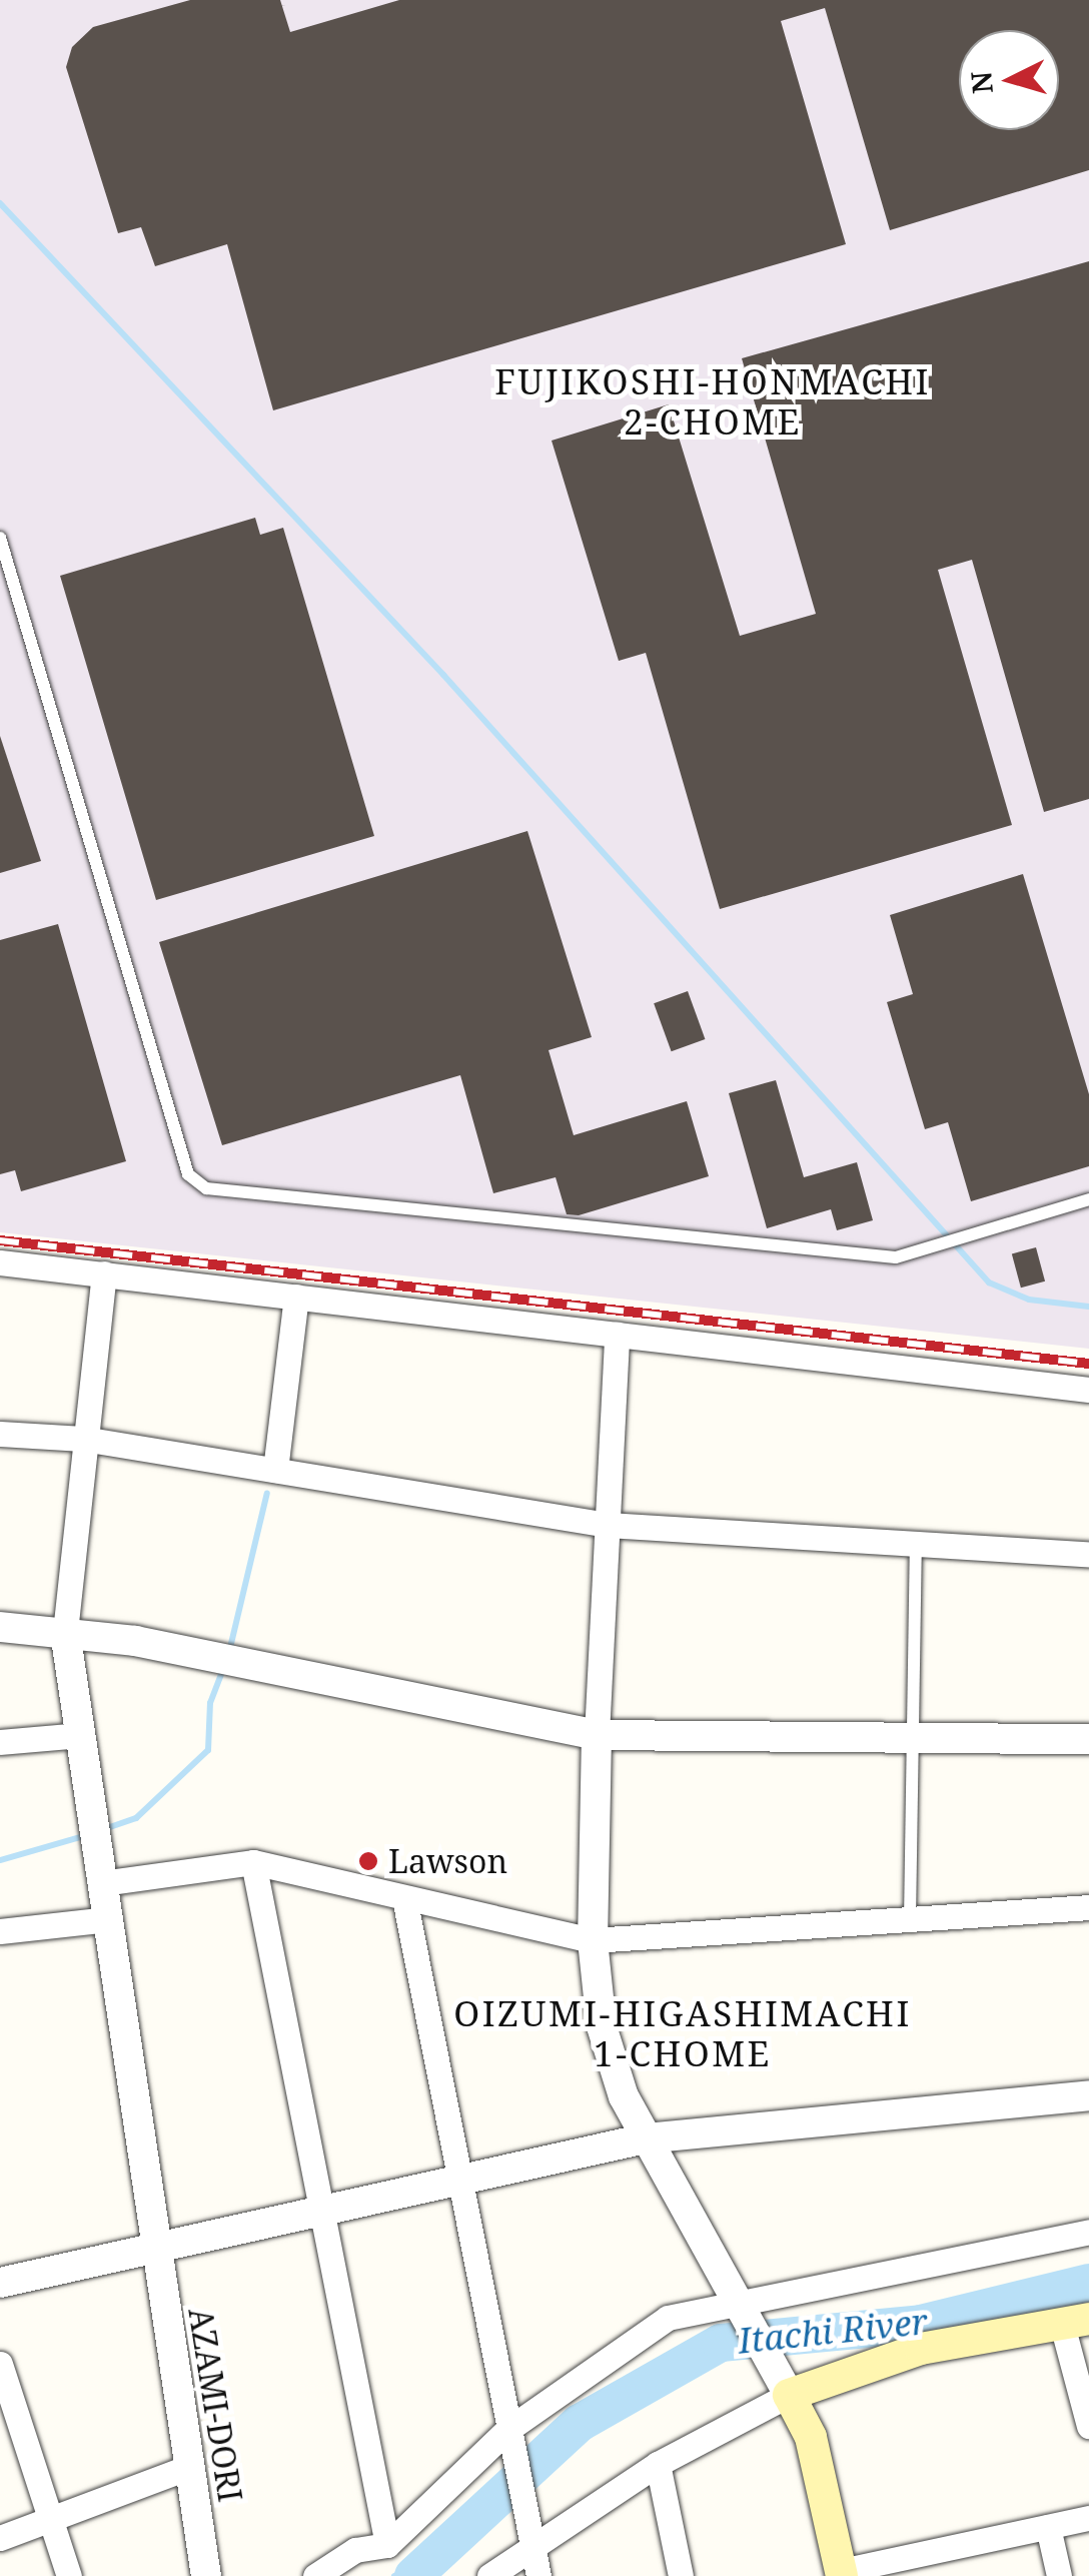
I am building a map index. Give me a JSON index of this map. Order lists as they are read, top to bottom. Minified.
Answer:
{"streets":{"street":["AZAMI-DORI"]},"districts":["FUJIKOSHI-HONMACHI 2-CHOME","OIZUMI-HIGASHIMACHI 1-CHOME"],"water":["Itachi River"],"places":["Lawson"],"north":"left"}
